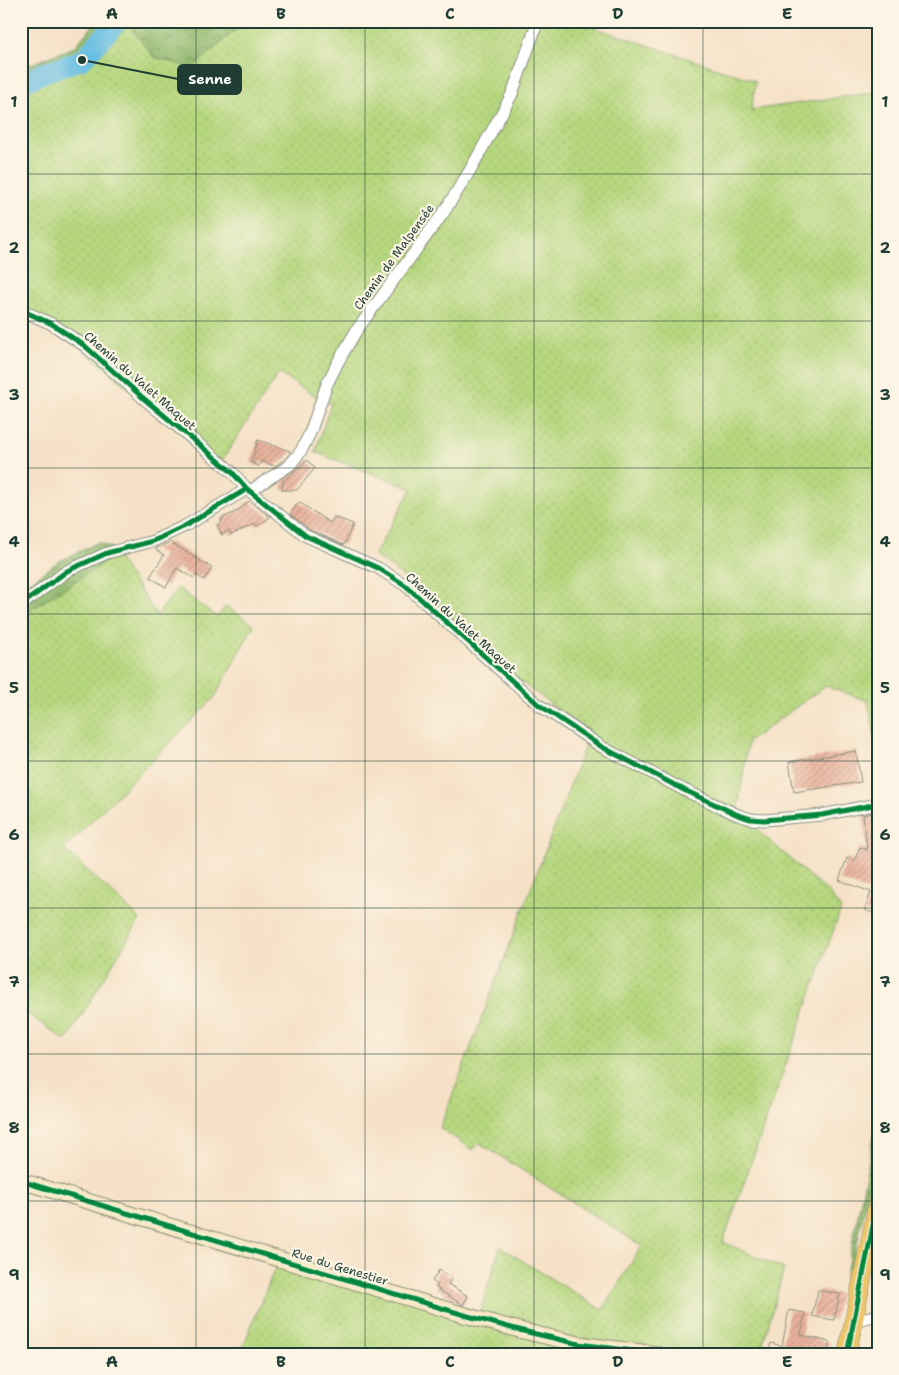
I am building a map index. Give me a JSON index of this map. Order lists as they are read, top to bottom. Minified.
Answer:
{"streets":{"street":["Chemin de Malpensée","Chemin du Valet Maquet","Rue du Genestier"]},"crossings":[["Chemin de Malpensée","Chemin du Valet Maquet"]],"places":["Senne"],"grid":{"columns":["A","B","C","D","E"],"rows":["1","2","3","4","5","6","7","8","9"]}}
